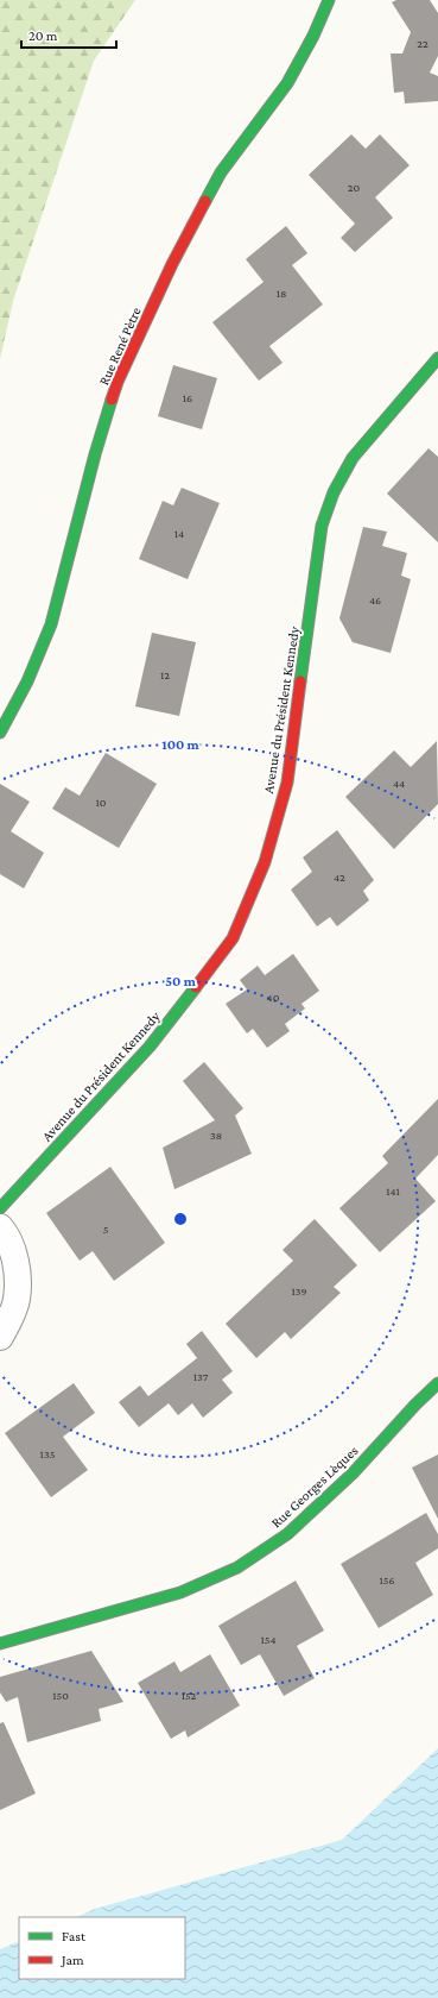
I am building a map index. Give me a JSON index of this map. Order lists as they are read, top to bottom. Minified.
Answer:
{"streets":{"street":["Rue René Pètre","Avenue du Président Kennedy","Rue Georges Lèques"]},"house_numbers":["22","20","18","16","14","46","12","44","10","42","40","38","141","5","139","137","135","156","154","150","152"],"legend":["Fast","Jam"],"scale_bar":"20 m","rings":["100 m","50 m"]}
